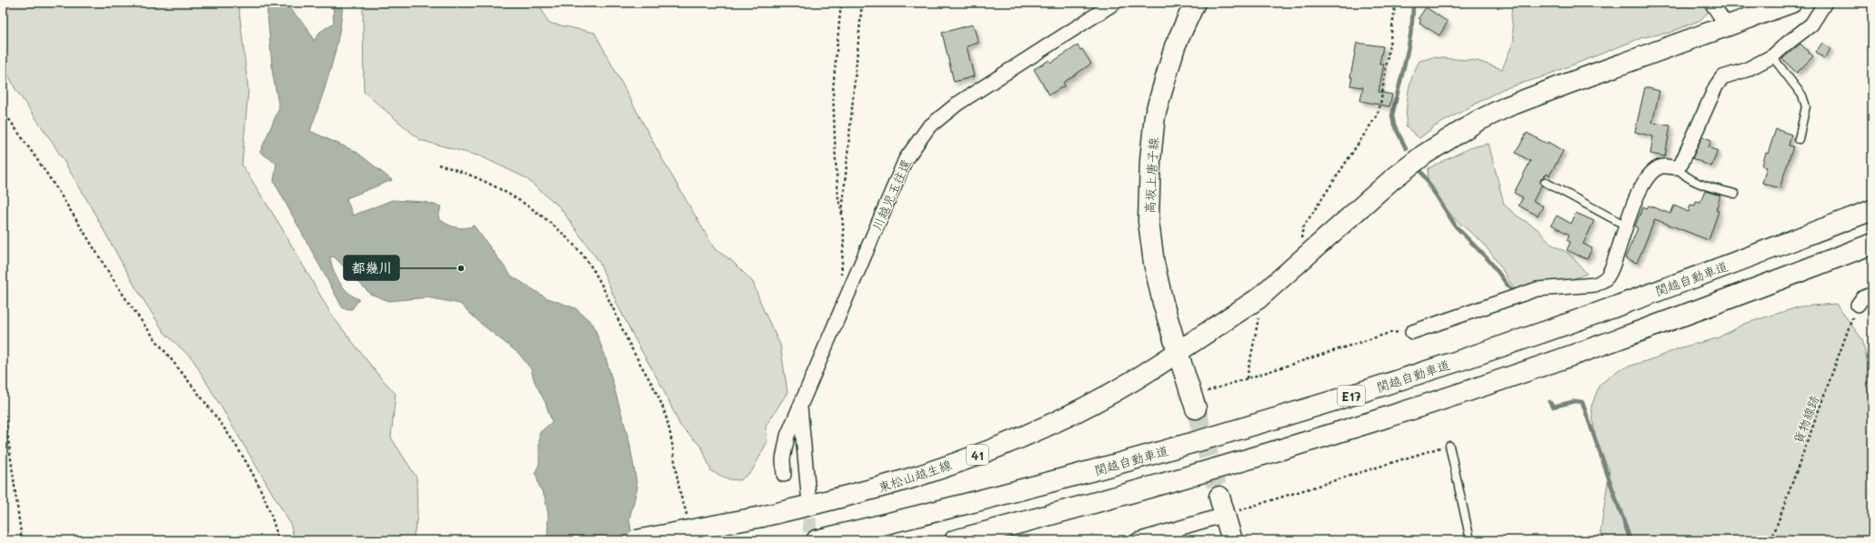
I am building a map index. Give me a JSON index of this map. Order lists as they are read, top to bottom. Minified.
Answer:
{"streets":{"main road":["高坂上唐子線","関越自動車道","E17","41","東松山越生線"],"street":["川越児玉往還"],"path":["貨物線跡"]},"crossings":[["高坂上唐子線","東松山越生線"]],"places":["都幾川"]}
